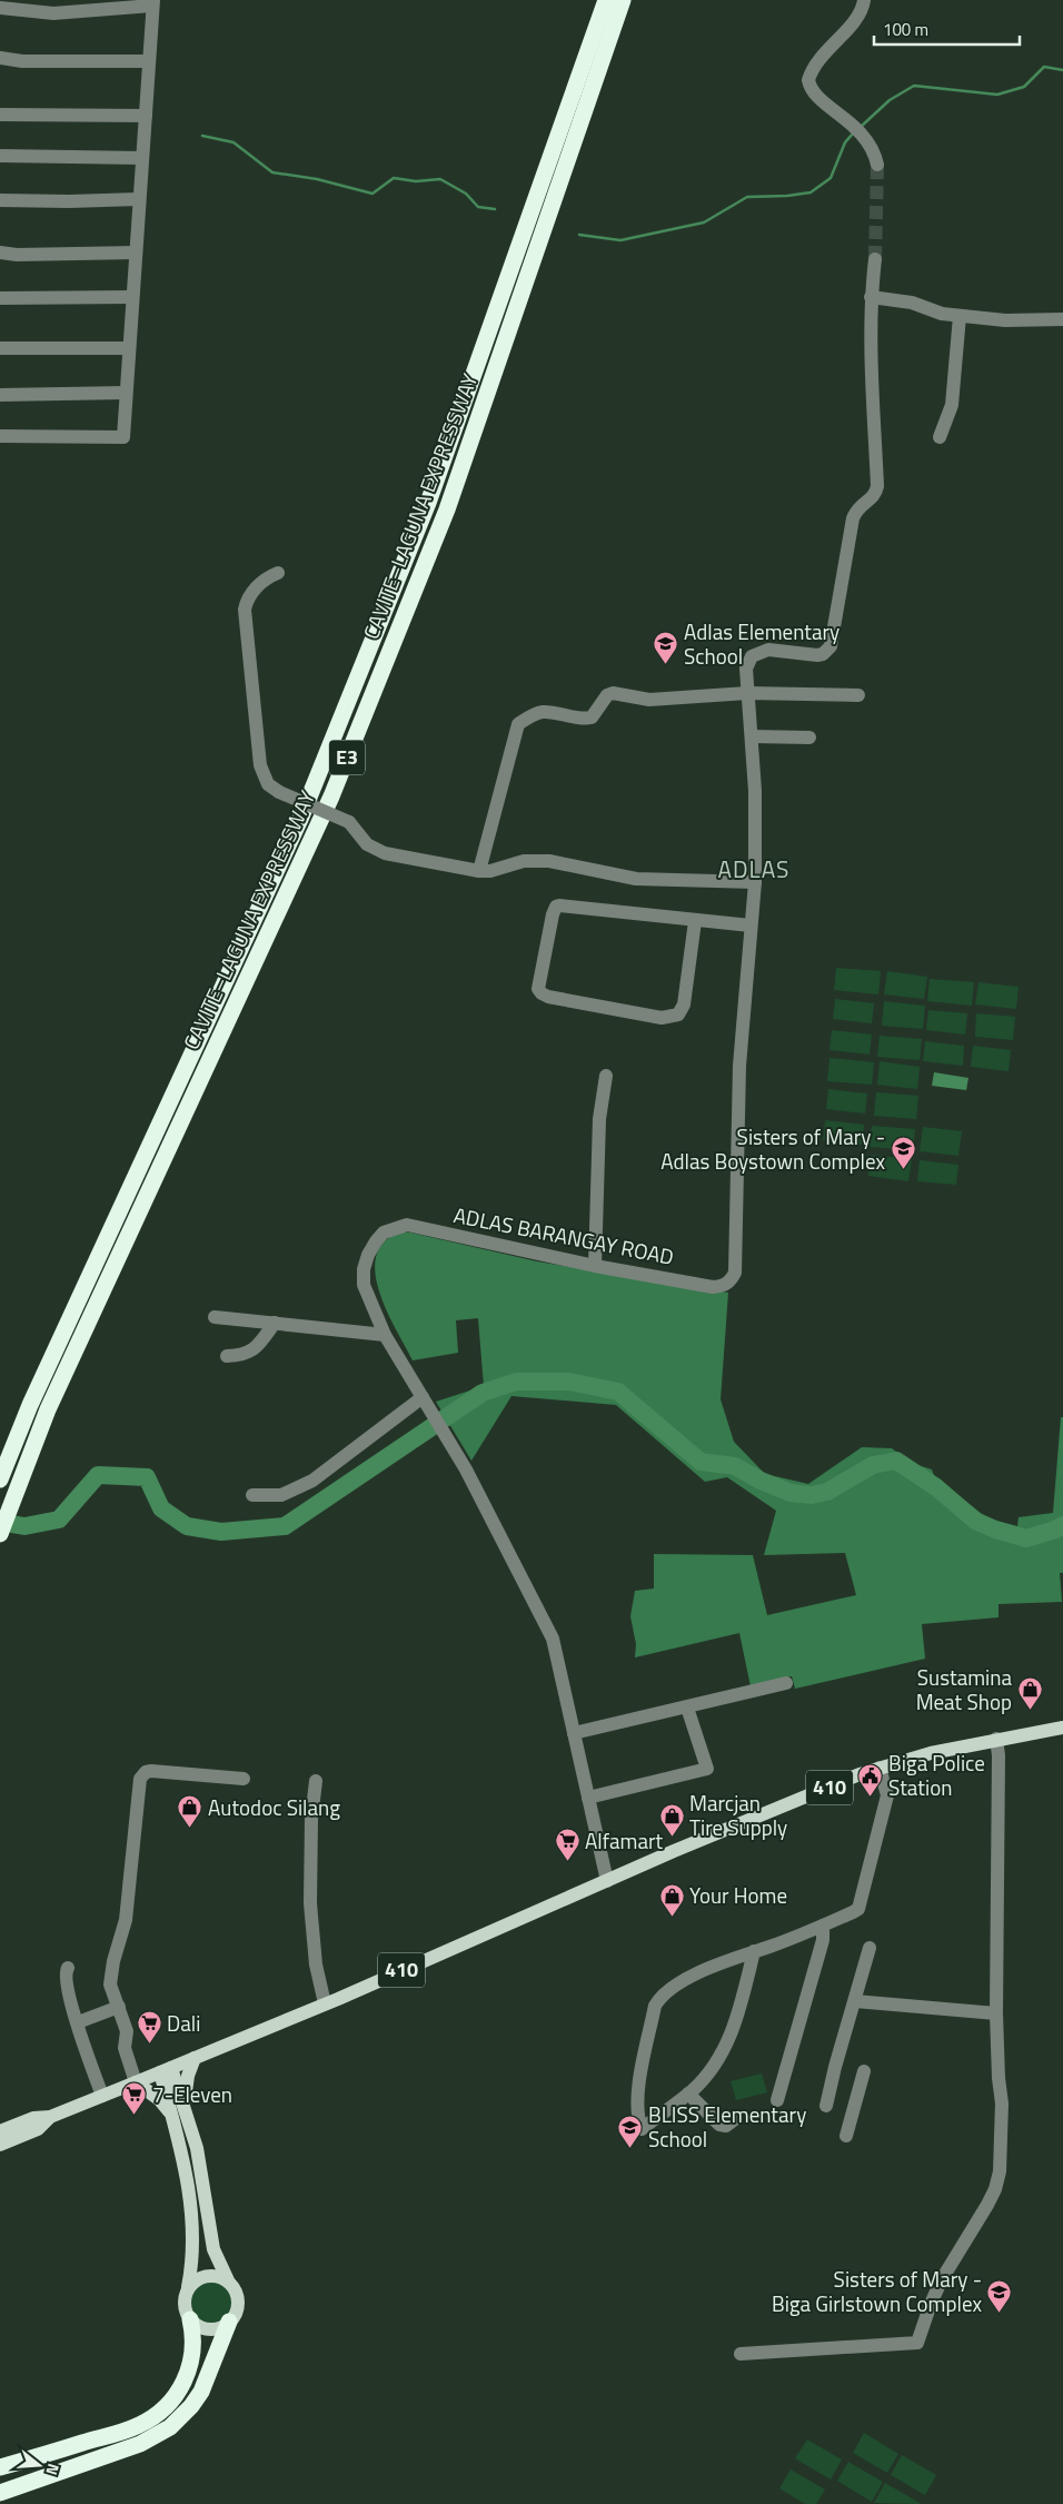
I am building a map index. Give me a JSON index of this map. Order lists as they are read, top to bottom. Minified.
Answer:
{"streets":{"highway":["CAVITE–LAGUNA EXPRESSWAY","E3"],"main road":["410"],"street":["ADLAS BARANGAY ROAD"]},"crossings":[["ADLAS BARANGAY ROAD","410"]],"districts":["ADLAS"],"places":{"school or university":["Adlas Elementary School","Sisters of Mary - Adlas Boystown Complex","BLISS Elementary School","Sisters of Mary - Biga Girlstown Complex"],"shop":["Sustamina Meat Shop","Autodoc Silang","Marcjan Tire Supply","Your Home"],"public building":["Biga Police Station"],"supermarket":["Alfamart","Dali","7-Eleven"]},"scale_bar":"100 m","north":"right"}
